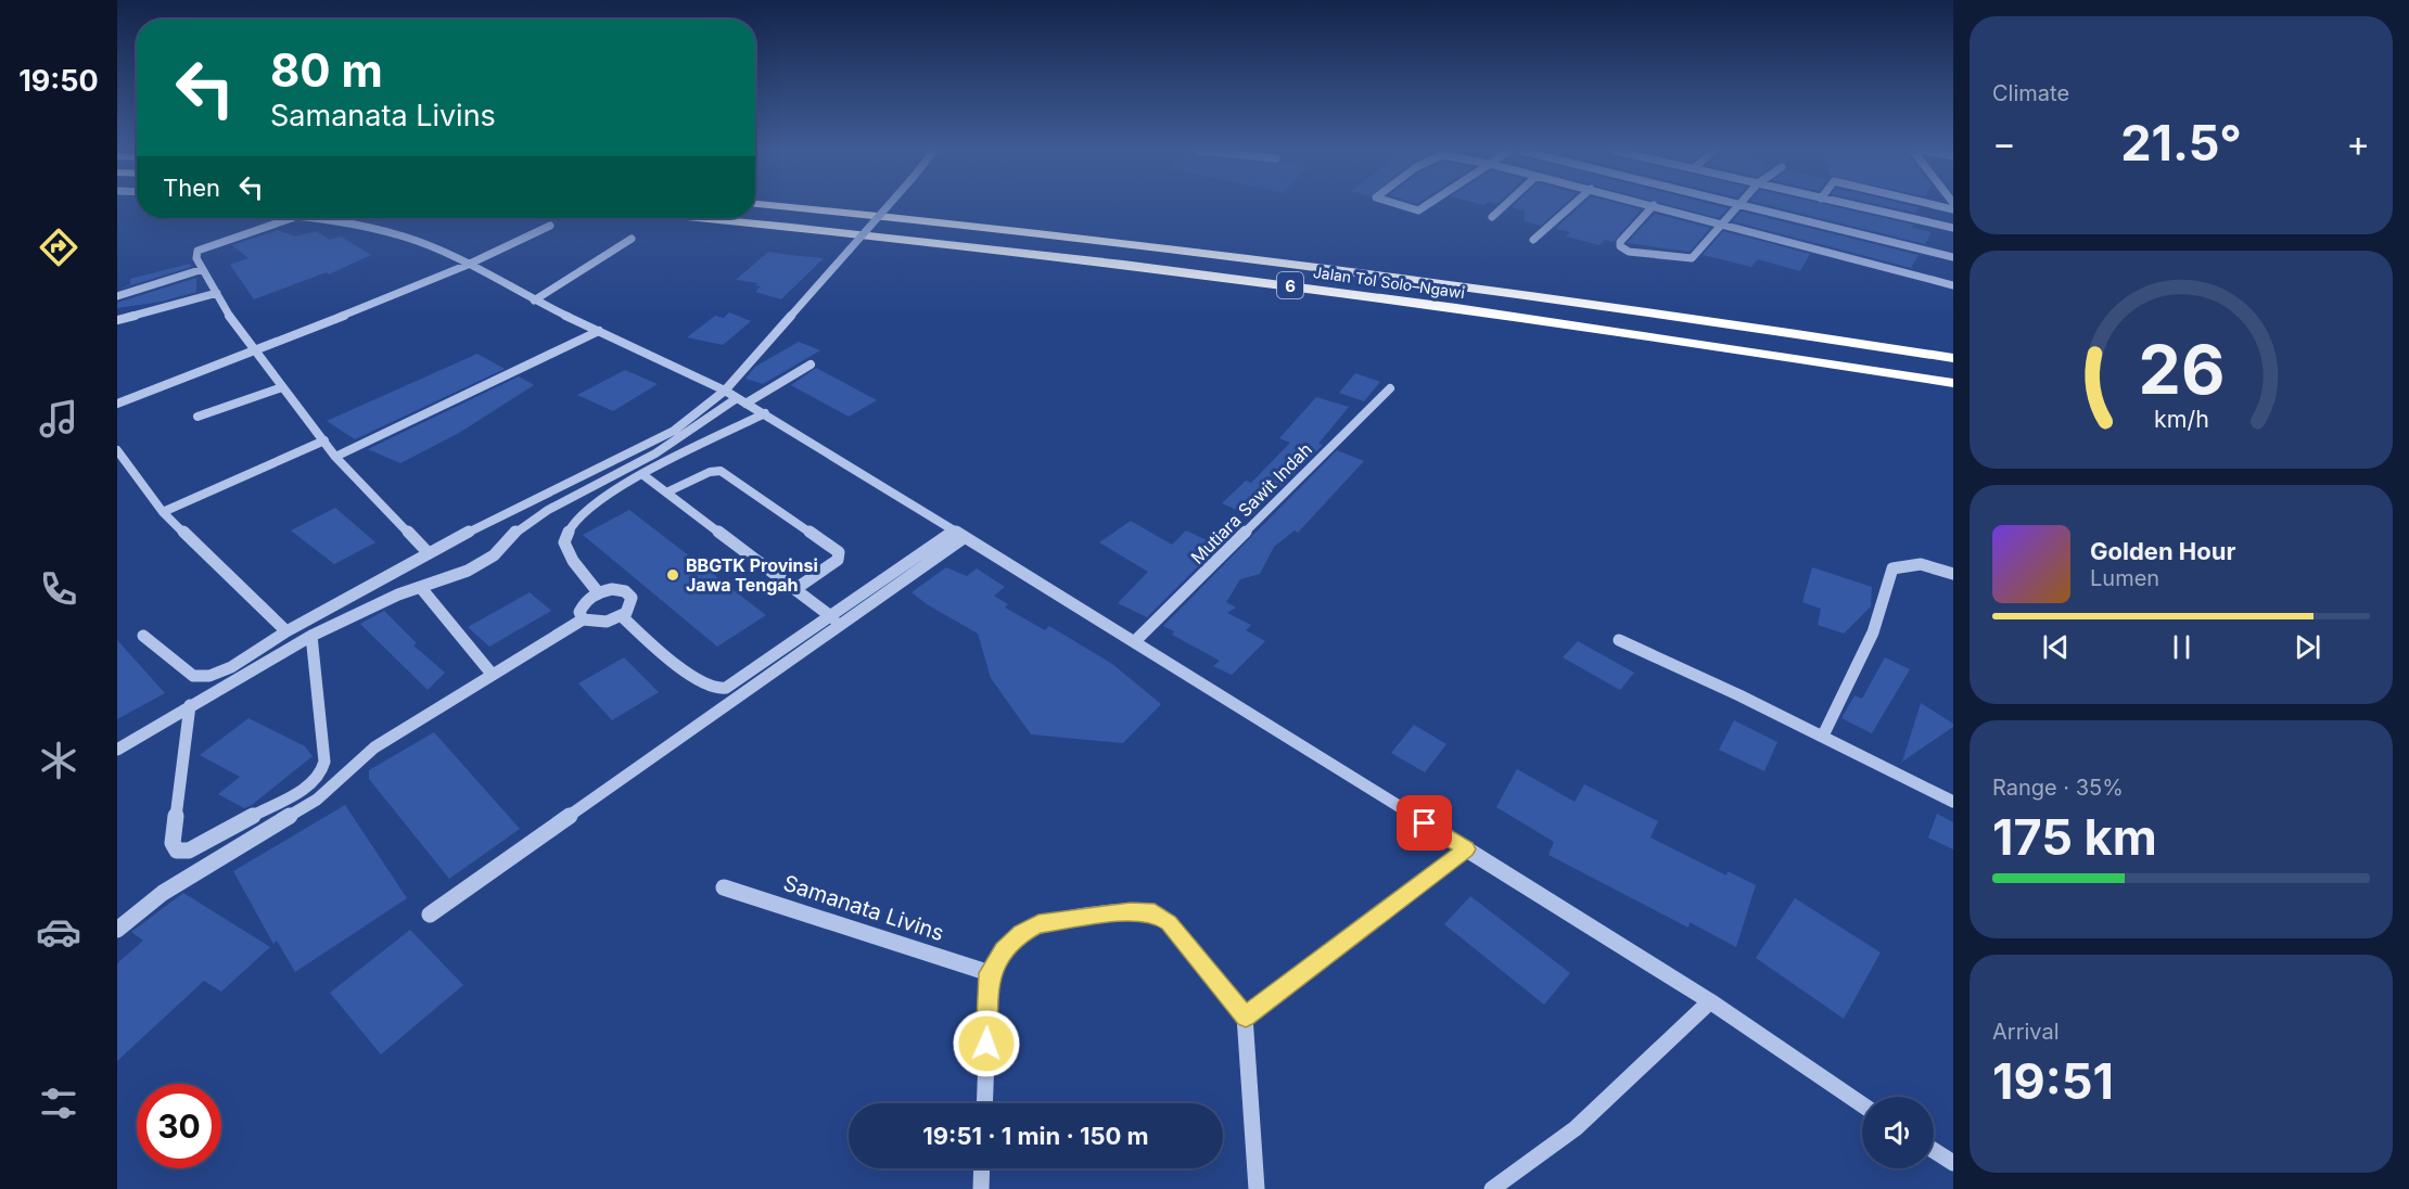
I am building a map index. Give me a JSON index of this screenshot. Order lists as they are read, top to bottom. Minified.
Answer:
{"streets":{"highway":["Jalan Tol Solo–Ngawi","6"],"street":["Mutiara Sawit Indah","Samanata Livins"]},"places":["BBGTK Provinsi Jawa Tengah"],"page":{"tabs":"19:50","tile":["Climate",["Range · 35%","175 km"],["Arrival","19:51"]],"turn":["80 m","Samanata Livins"],"heat":["−","21.5°","+"],"then":"Then","song":["Golden Hour","Lumen"],"limit":"30","trip":"19:51 · 1 min · 150 m","gauge":["26","km/h"]}}
